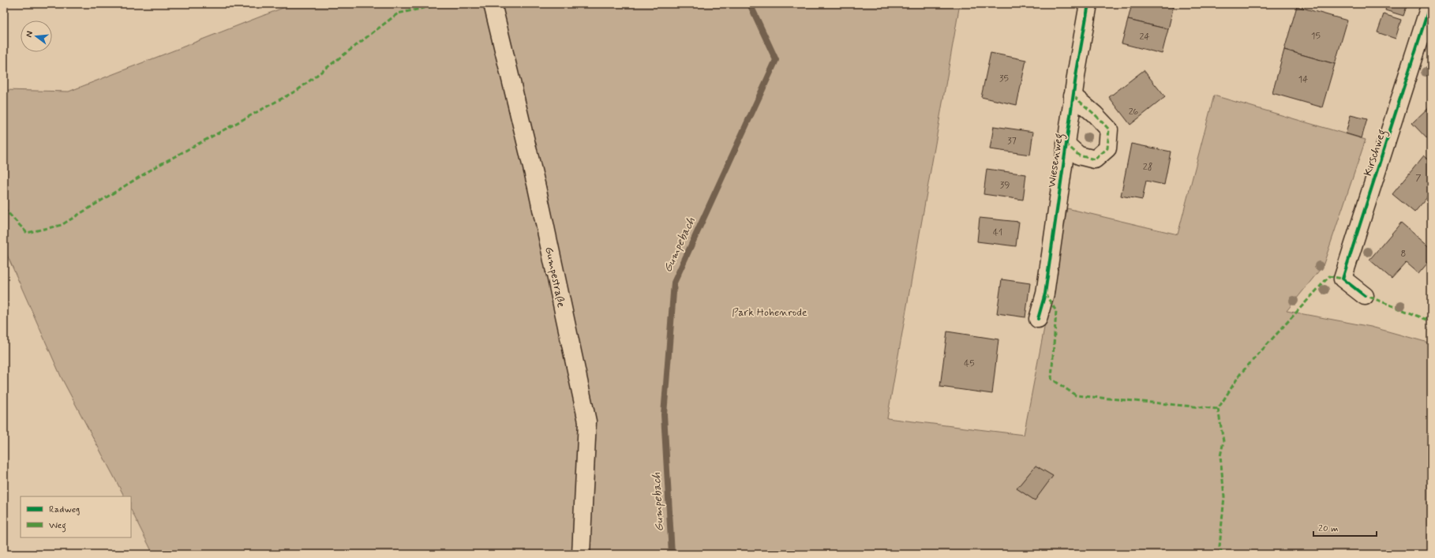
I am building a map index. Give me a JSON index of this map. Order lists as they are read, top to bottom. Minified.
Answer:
{"streets":{"street":["Kirschweg","Wiesenweg","Gumpestraße"]},"water":["Gumpebach"],"parks":["Park Hohenrode"],"house_numbers":["15","24","35","14","26","37","28","7","39","41","8","45"],"legend":["Radweg","Weg"],"scale_bar":"20 m","north":"left"}
